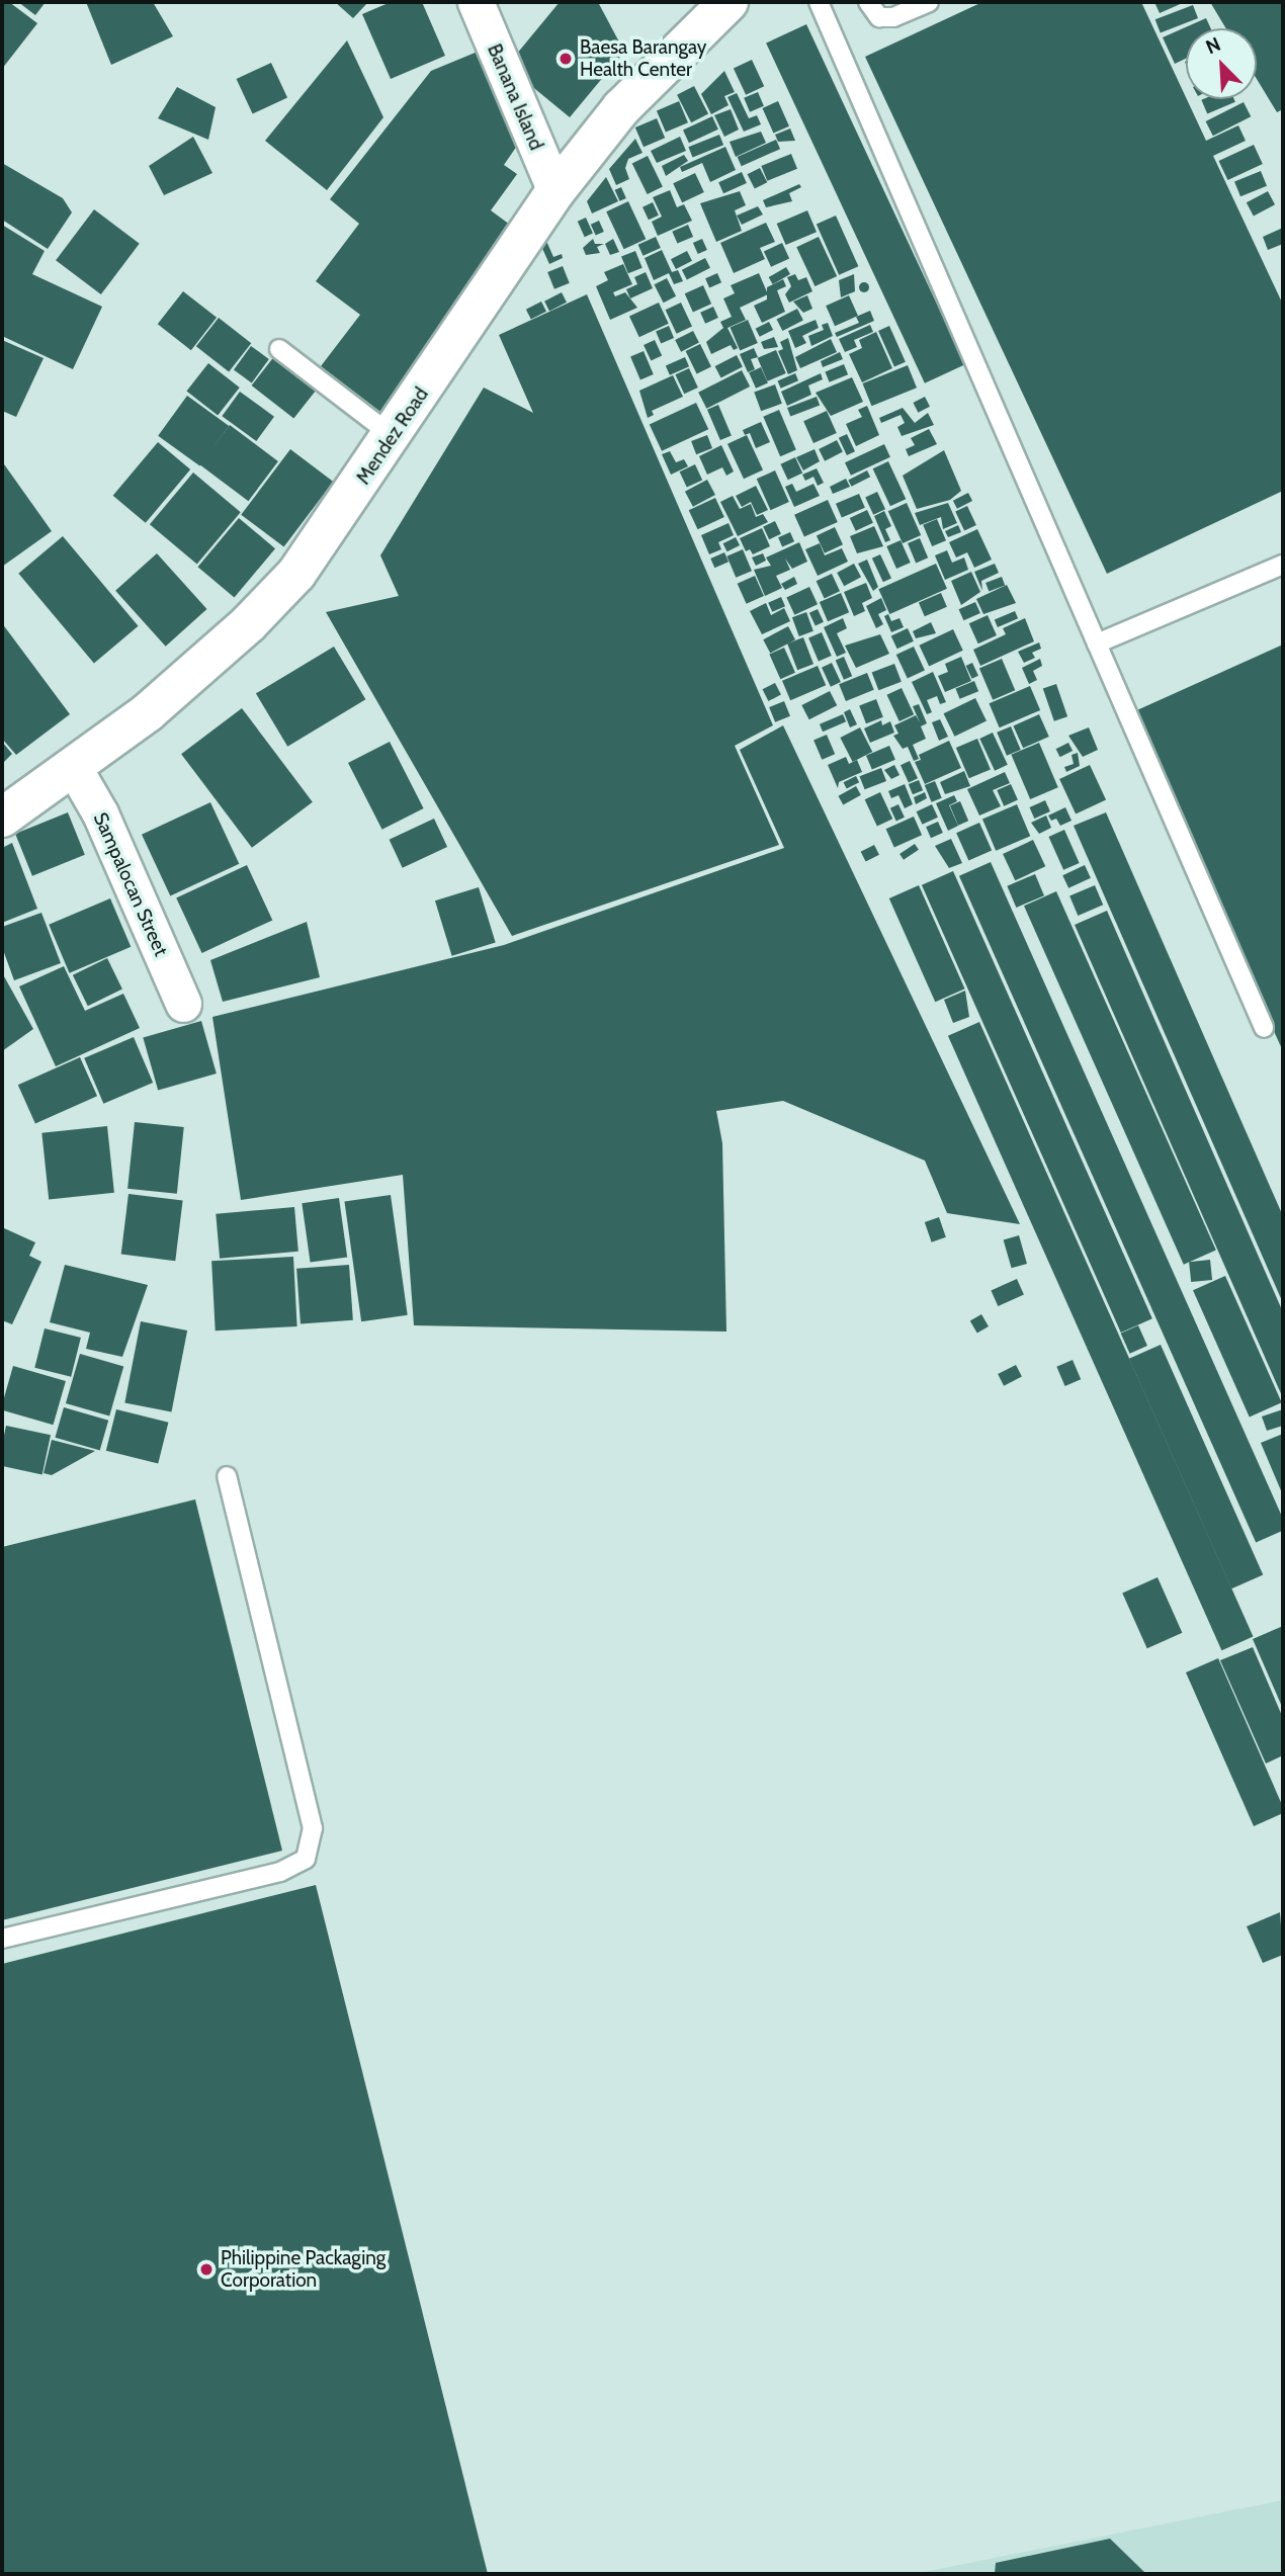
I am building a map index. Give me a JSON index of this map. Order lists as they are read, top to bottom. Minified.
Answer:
{"streets":{"street":["Banana Island","Mendez Road","Sampalocan Street"]},"crossings":[["Banana Island","Mendez Road"],["Mendez Road","Sampalocan Street"]],"places":["Baesa Barangay Health Center","Philippine Packaging Corporation"],"north":"top left"}
